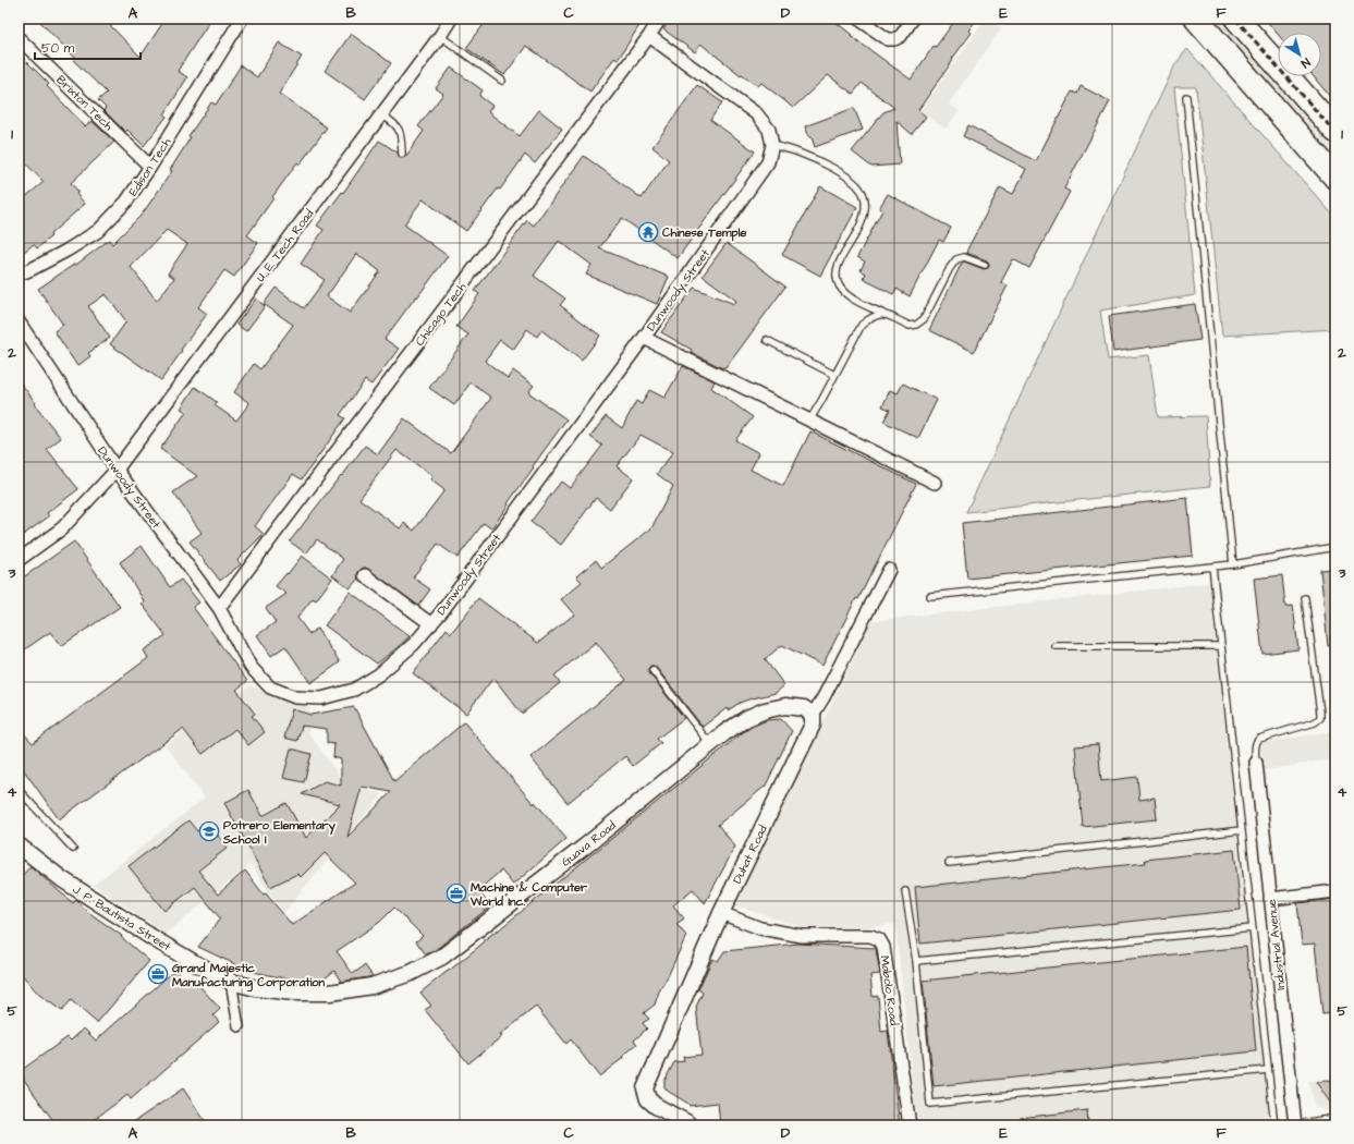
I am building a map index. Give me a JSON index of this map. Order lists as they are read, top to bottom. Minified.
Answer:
{"streets":{"street":["Brixton Tech","Edison Tech","U. E. Tech Road","Dunwoody Street","Chicago Tech","Guava Road","Duhat Road","J. P. Bautista Street","Industrial Avenue","Mabolo Road"]},"crossings":[["Brixton Tech","Edison Tech"],["U. E. Tech Road","Dunwoody Street"],["Dunwoody Street","Chicago Tech"],["Guava Road","Duhat Road"],["Guava Road","J. P. Bautista Street"],["Duhat Road","Mabolo Road"]],"places":{"temple":["Chinese Temple"],"school or university":["Potrero Elementary School I"],"office":["Machine & Computer World Inc.","Grand Majestic Manufacturing Corporation"]},"scale_bar":"50 m","north":"bottom right","grid":{"columns":["A","B","C","D","E","F"],"rows":["1","2","3","4","5"]}}
